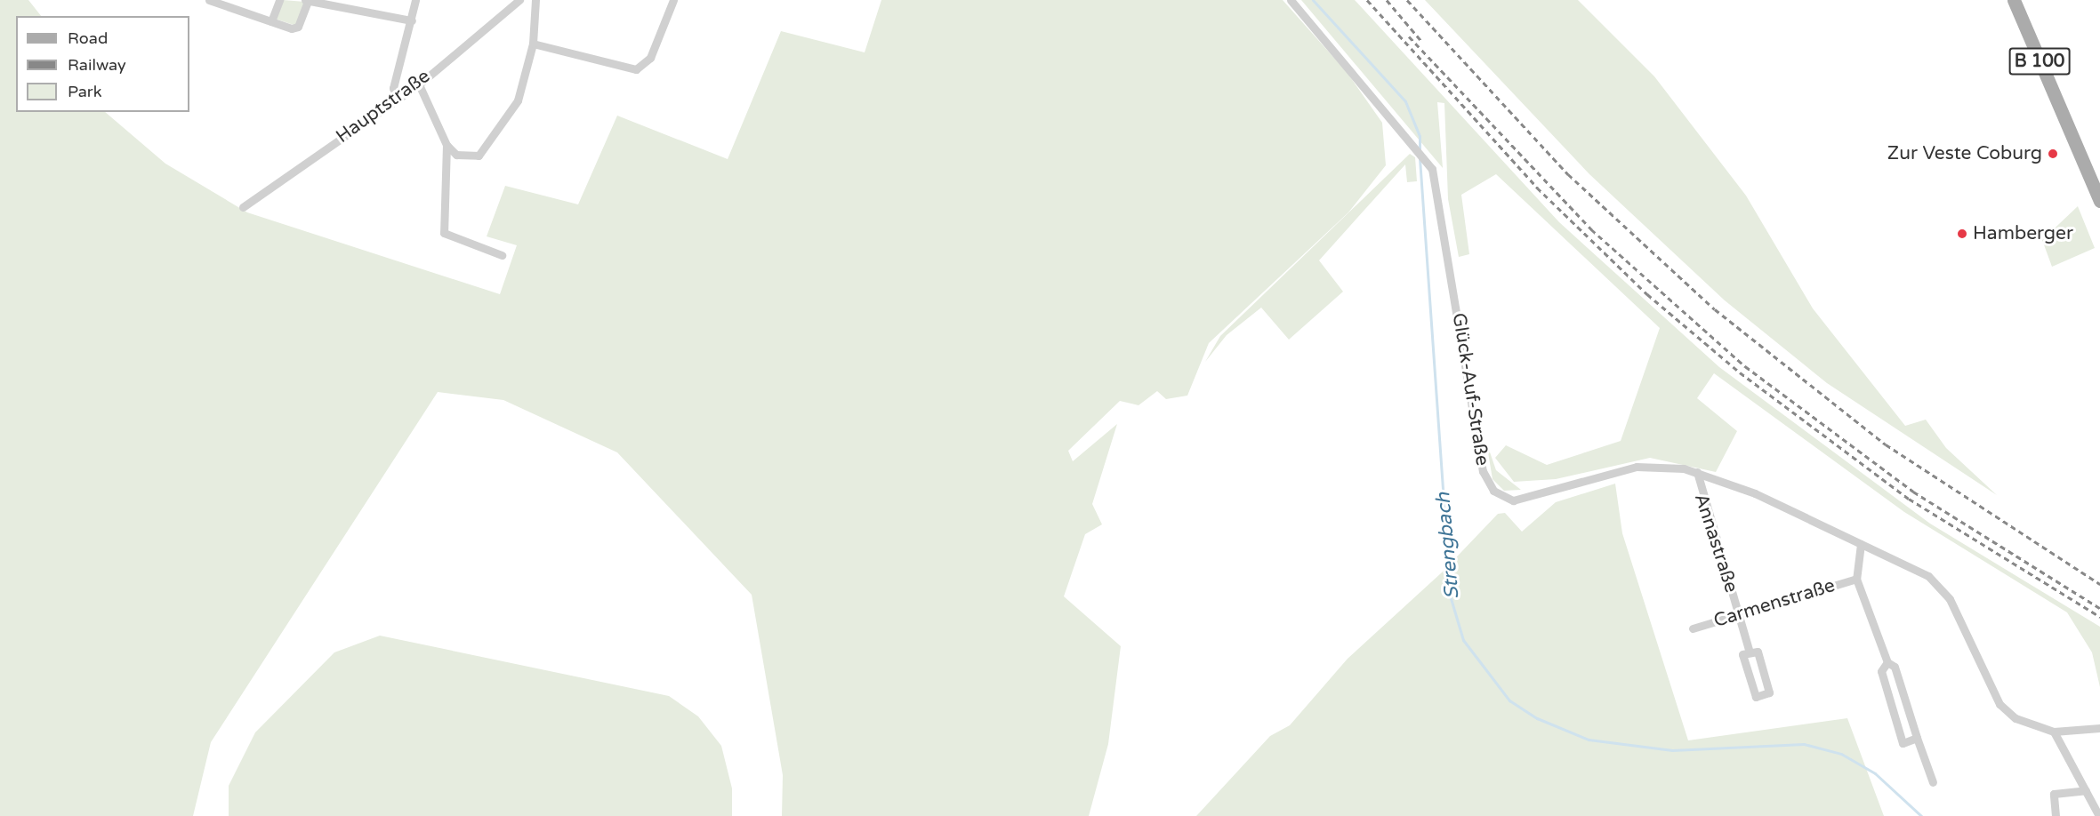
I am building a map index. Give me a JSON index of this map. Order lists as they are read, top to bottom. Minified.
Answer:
{"streets":{"main road":["B 100"],"street":["Hauptstraße","Glück-Auf-Straße","Annastraße","Carmenstraße"]},"crossings":[["Glück-Auf-Straße","Annastraße"],["Annastraße","Carmenstraße"]],"water":["Strengbach"],"places":["Zur Veste Coburg","Hamberger"],"legend":["Road","Railway","Park"]}
